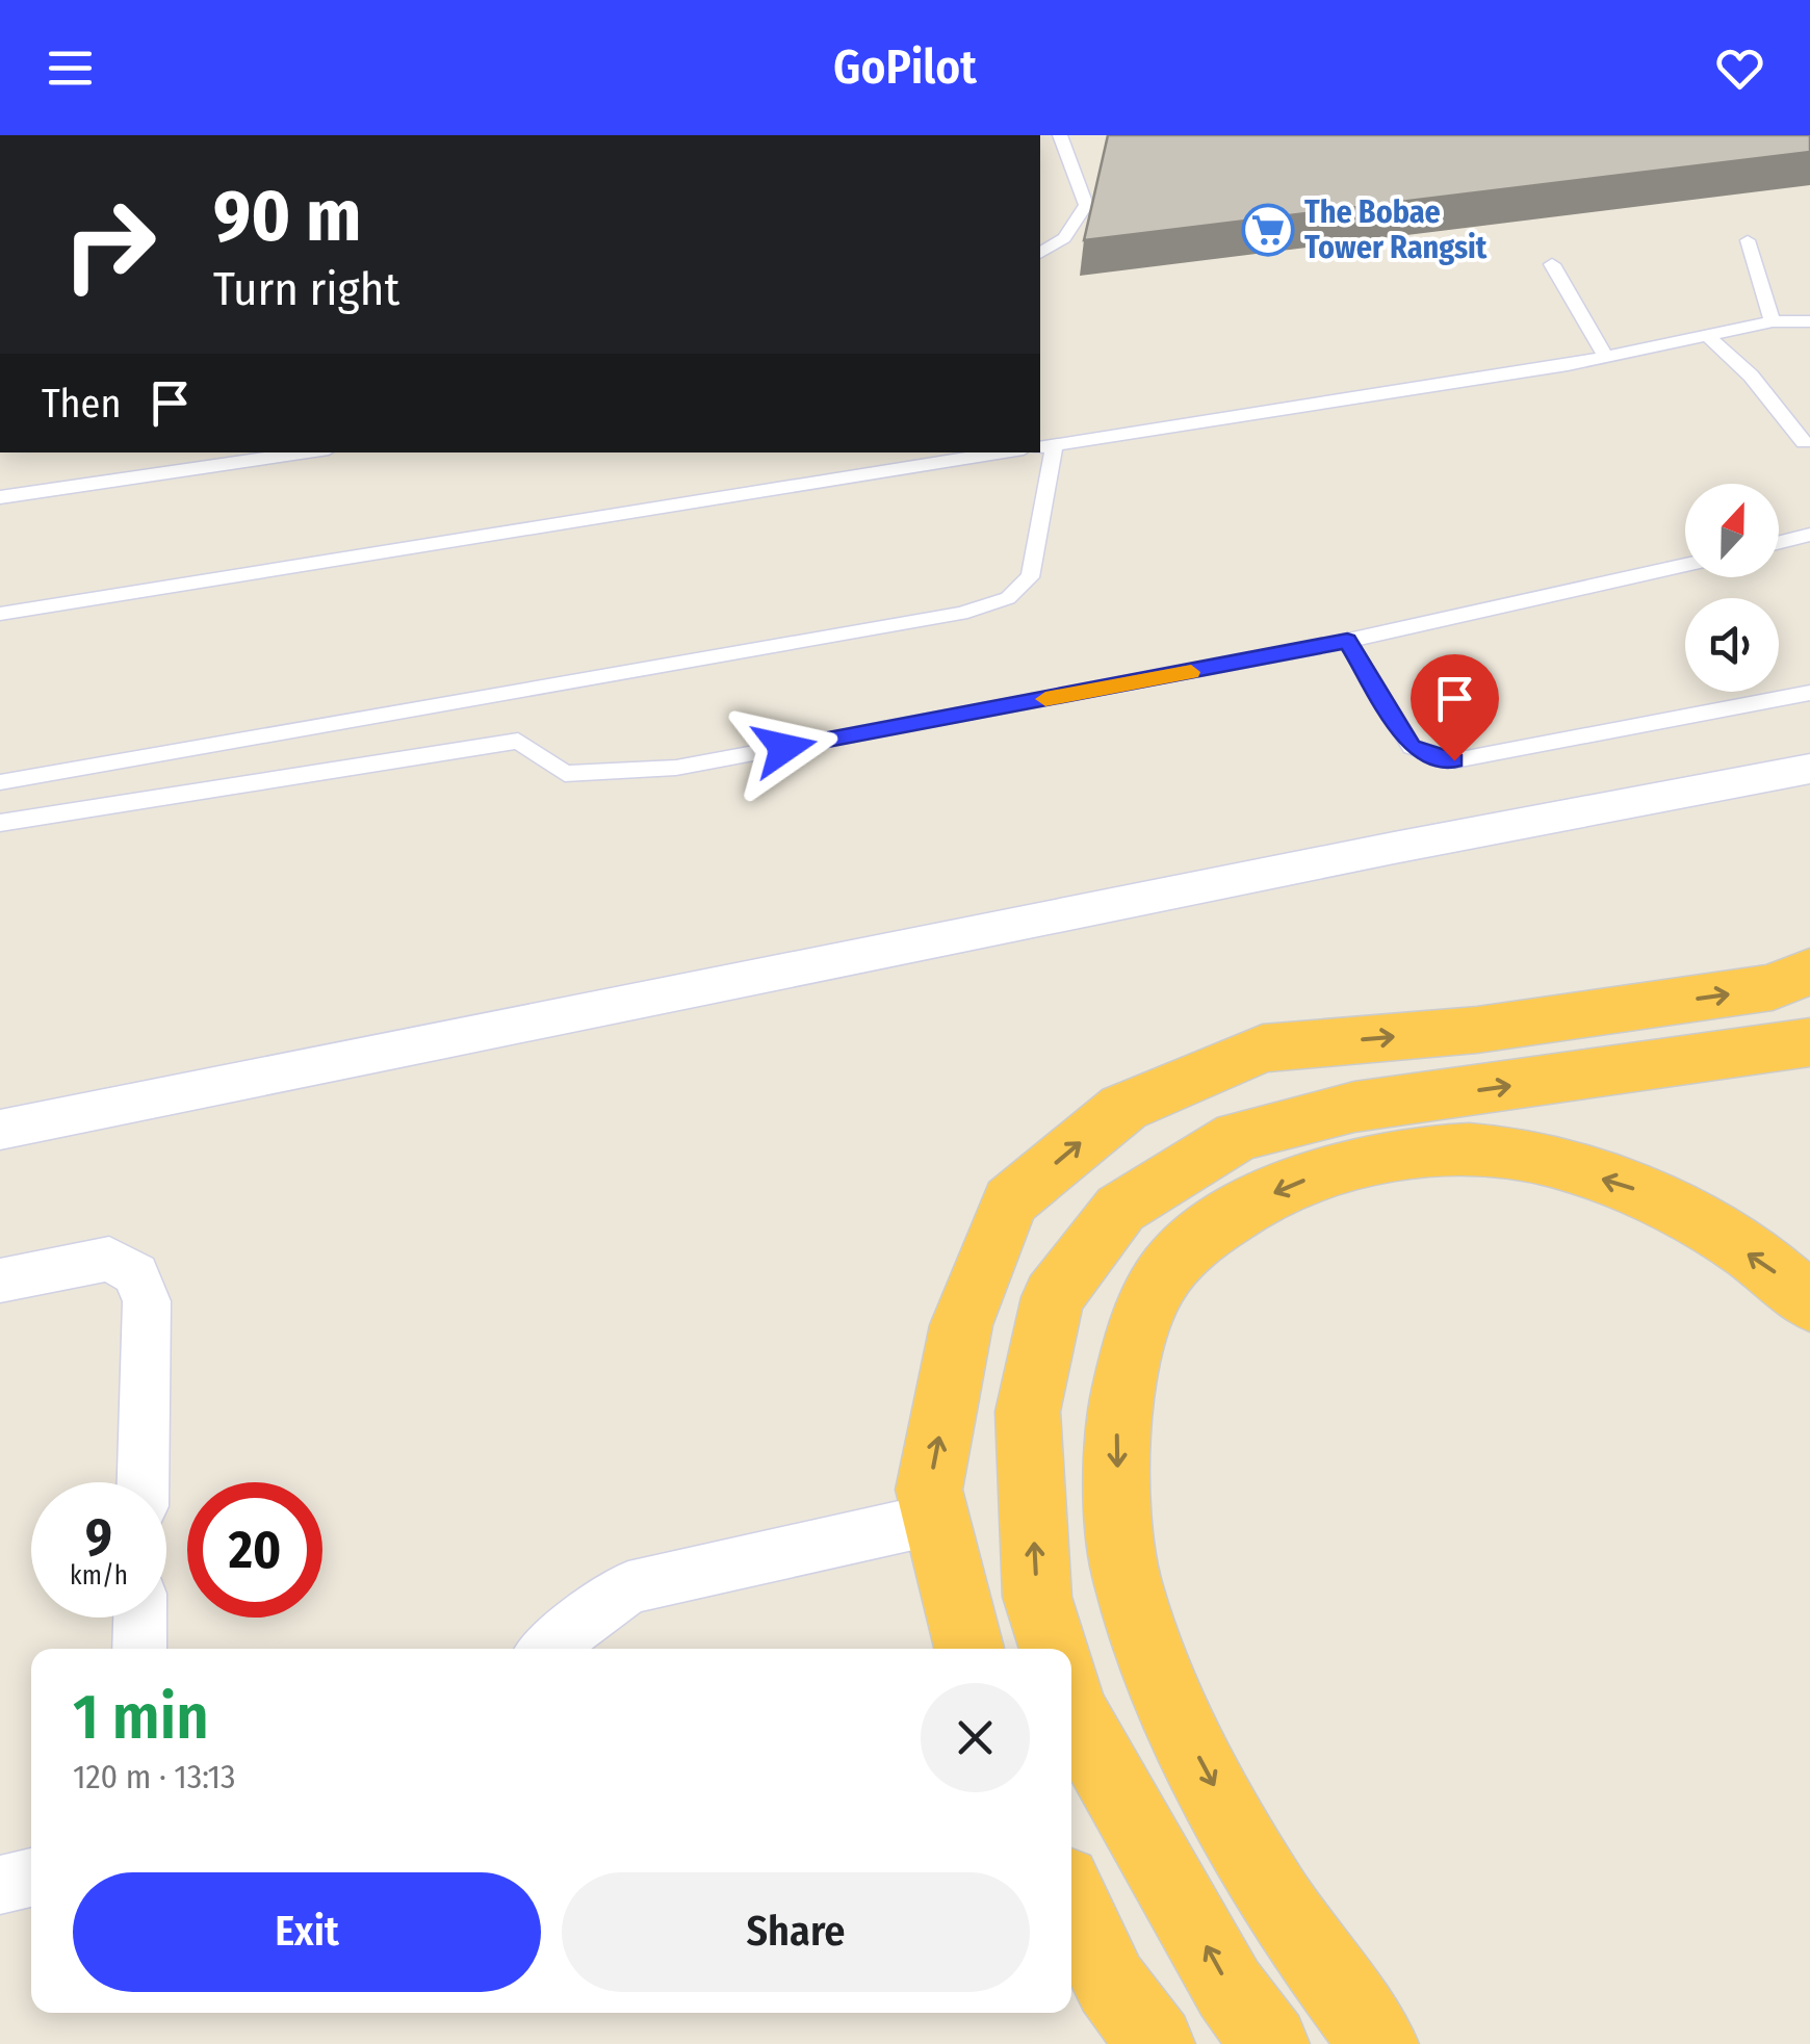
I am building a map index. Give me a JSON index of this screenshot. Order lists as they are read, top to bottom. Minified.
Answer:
{"places":{"supermarket":["The Bobae Tower Rangsit"]},"north":"top","page":{"header":"GoPilot","turn":["90 m","Turn right"],"then":"Then","speed":"9 km/h","limit":"20","heading":["1 min","120 m · 13:13"],"buttons":["Exit","Share"]}}
